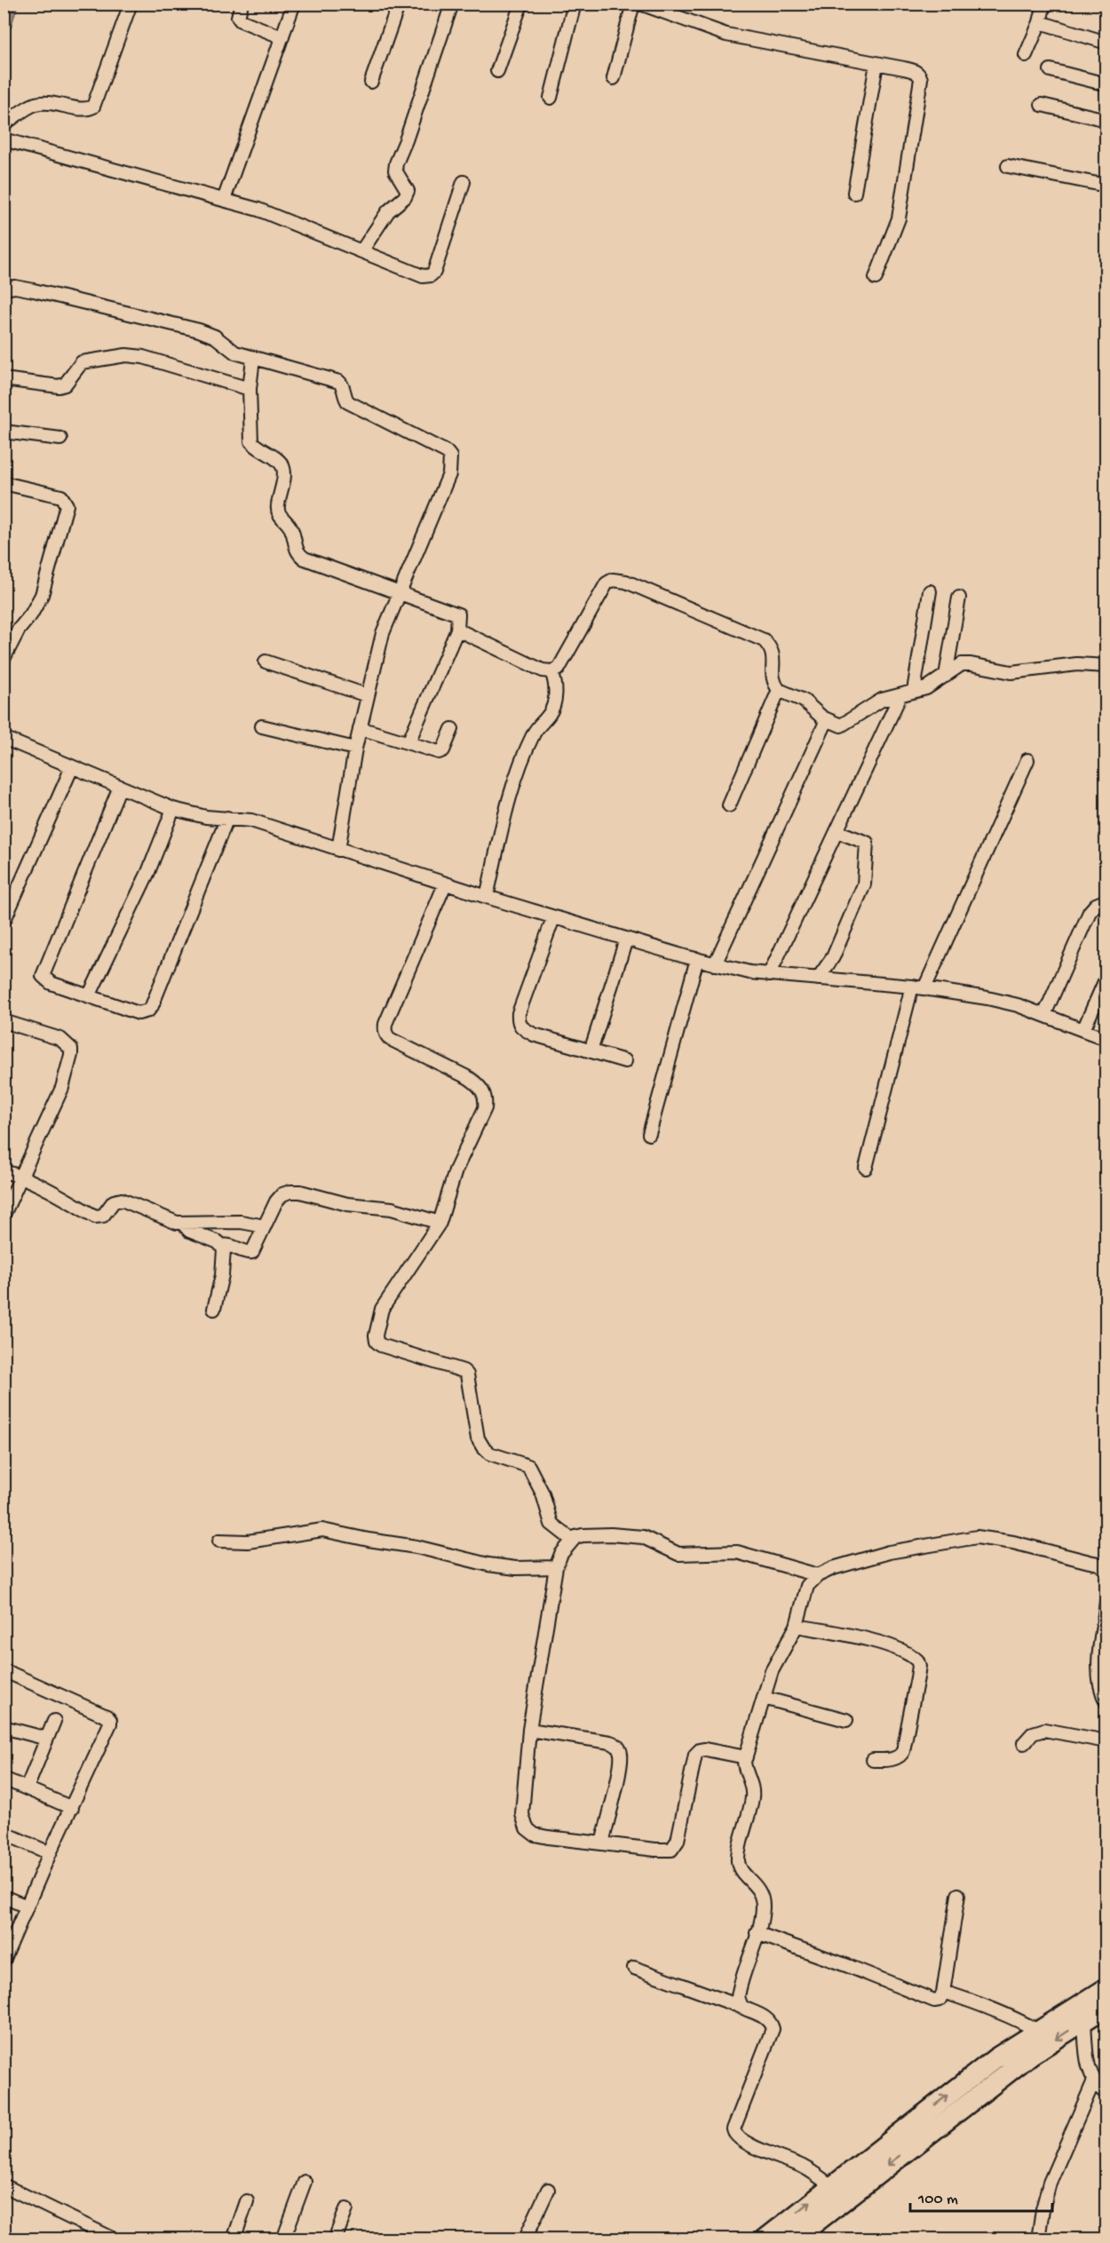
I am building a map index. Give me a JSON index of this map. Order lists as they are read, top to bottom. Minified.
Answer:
{"scale_bar":"100 m"}
